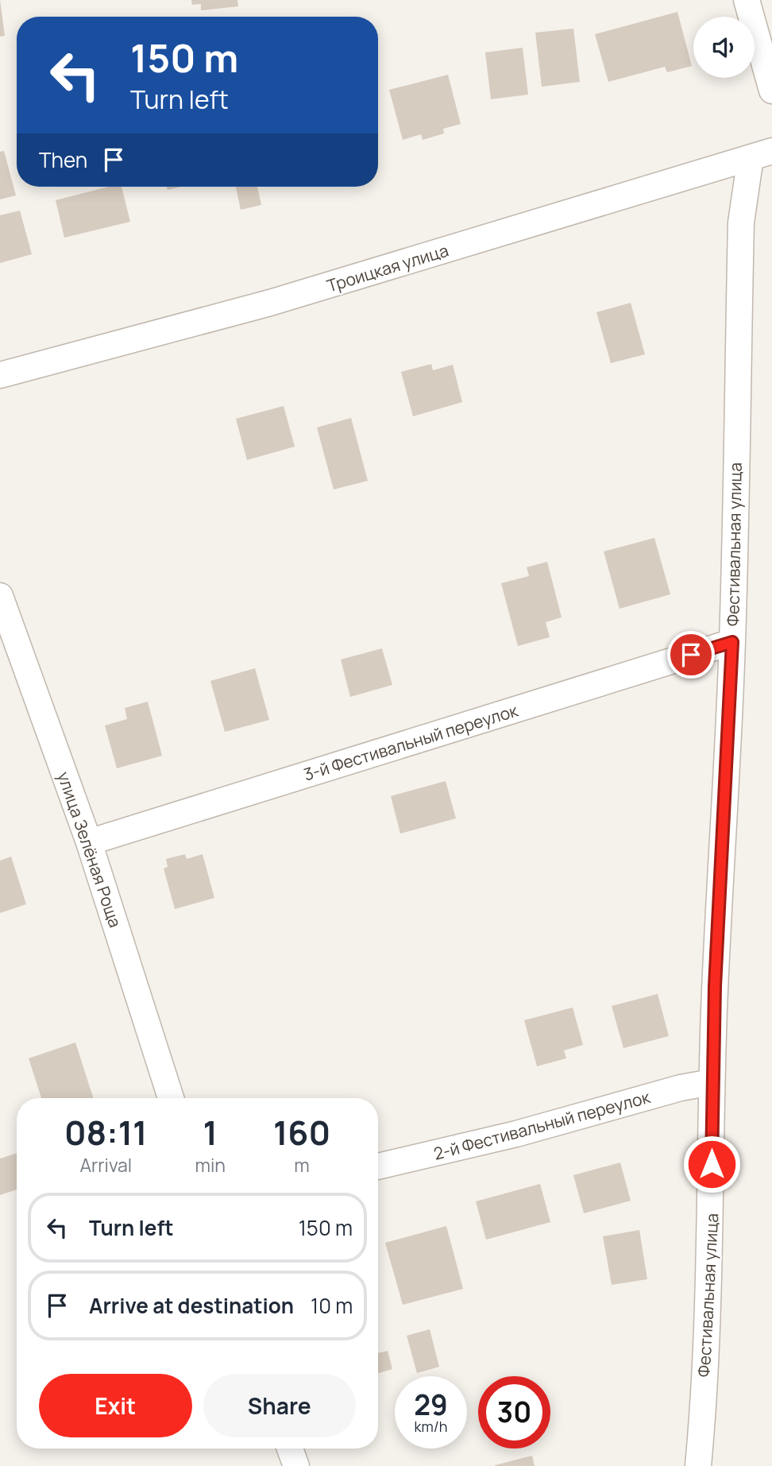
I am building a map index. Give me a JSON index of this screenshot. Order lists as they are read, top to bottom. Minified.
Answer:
{"streets":{"street":["Троицкая улица","Фестивальная улица","3-й Фестивальный переулок","улица Зелёная Роща","2-й Фестивальный переулок"]},"crossings":[["Троицкая улица","Фестивальная улица"],["Фестивальная улица","3-й Фестивальный переулок"],["Фестивальная улица","2-й Фестивальный переулок"],["3-й Фестивальный переулок","улица Зелёная Роща"]],"page":{"turn":["150 m","Turn left"],"then":"Then","eta":["08:11","Arrival","1","min","160","m"],"list":[{"name":"Turn left","value":"150 m"},{"name":"Arrive at destination","value":"10 m"}],"buttons":["Exit","Share"],"speed":"29 km/h","limit":"30"}}
